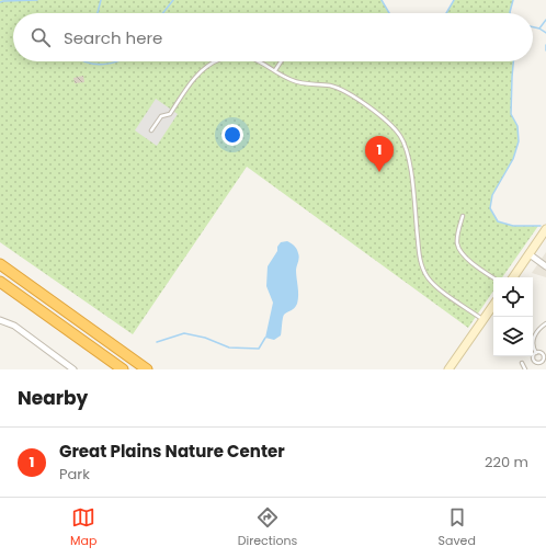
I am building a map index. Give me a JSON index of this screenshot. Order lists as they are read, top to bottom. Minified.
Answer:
{"page":{"search":"Search here","pins":"1","heading":"Nearby","list":[{"mark":"1","name":"Great Plains Nature Center","note":"Park","value":"220 m"}],"nav":["Map","Directions","Saved"]}}
